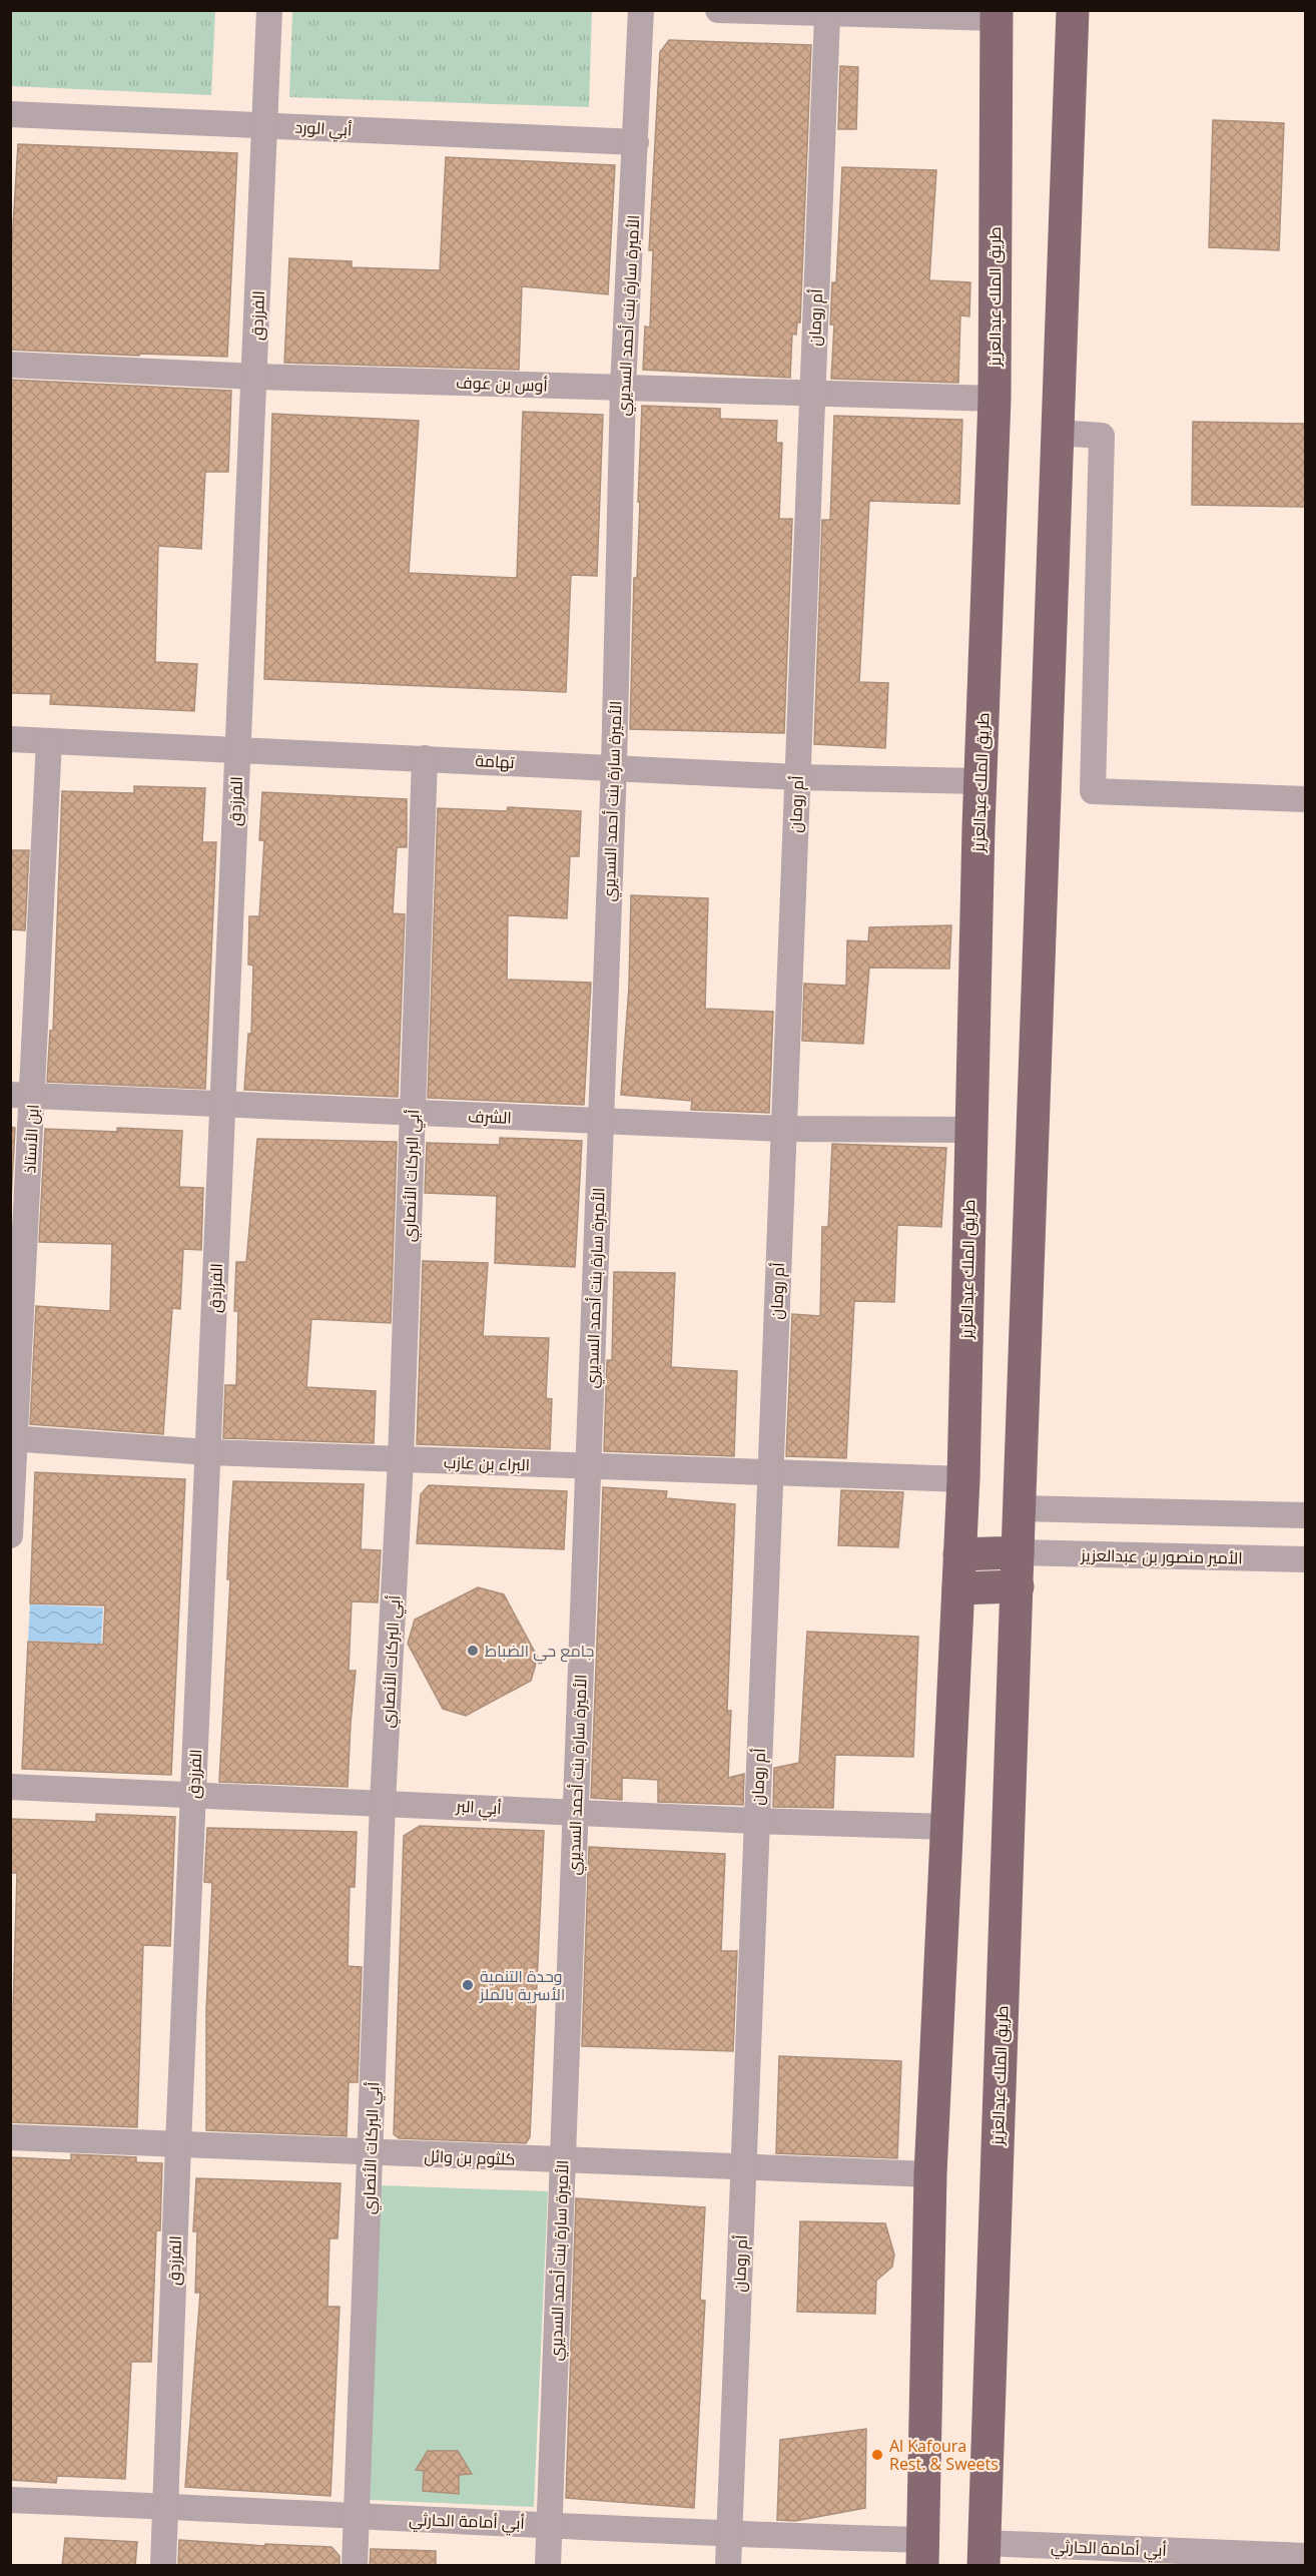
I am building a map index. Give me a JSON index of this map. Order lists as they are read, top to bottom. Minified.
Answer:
{"streets":{"main road":["طريق الملك عبدالعزيز"],"street":["أبي الورد","الفرزدق","الأميرة سارة بنت أحمد السديري","أم رومان","أوس بن عوف","تهامة","الشرف","ابن الأستاذ","أبي البركات الأنصاري","البراء بن عازب","الأمير منصور بن عبدالعزيز","أبي البر","كلثوم بن وائل","أبي أمامة الحارثي"]},"crossings":[["أبي الورد","الفرزدق"],["أبي الورد","الأميرة سارة بنت أحمد السديري"],["طريق الملك عبدالعزيز","أوس بن عوف"],["طريق الملك عبدالعزيز","تهامة"],["طريق الملك عبدالعزيز","الشرف"],["طريق الملك عبدالعزيز","البراء بن عازب"],["طريق الملك عبدالعزيز","الأمير منصور بن عبدالعزيز"],["طريق الملك عبدالعزيز","أبي البر"],["طريق الملك عبدالعزيز","كلثوم بن وائل"],["طريق الملك عبدالعزيز","أبي أمامة الحارثي"],["الفرزدق","أوس بن عوف"],["الفرزدق","تهامة"],["الفرزدق","الشرف"],["الفرزدق","البراء بن عازب"],["الفرزدق","أبي البر"],["الفرزدق","كلثوم بن وائل"],["الفرزدق","أبي أمامة الحارثي"],["الأميرة سارة بنت أحمد السديري","أوس بن عوف"],["الأميرة سارة بنت أحمد السديري","تهامة"],["الأميرة سارة بنت أحمد السديري","الشرف"],["الأميرة سارة بنت أحمد السديري","البراء بن عازب"],["الأميرة سارة بنت أحمد السديري","أبي البر"],["الأميرة سارة بنت أحمد السديري","كلثوم بن وائل"],["الأميرة سارة بنت أحمد السديري","أبي أمامة الحارثي"],["أم رومان","أوس بن عوف"],["أم رومان","تهامة"],["أم رومان","الشرف"],["أم رومان","البراء بن عازب"],["أم رومان","أبي البر"],["أم رومان","كلثوم بن وائل"],["أم رومان","أبي أمامة الحارثي"],["تهامة","ابن الأستاذ"],["تهامة","أبي البركات الأنصاري"],["الشرف","ابن الأستاذ"],["الشرف","أبي البركات الأنصاري"],["ابن الأستاذ","البراء بن عازب"],["أبي البركات الأنصاري","البراء بن عازب"],["أبي البركات الأنصاري","أبي البر"],["أبي البركات الأنصاري","كلثوم بن وائل"],["أبي البركات الأنصاري","أبي أمامة الحارثي"]],"places":["جامع حي الضباط","وحدة التنمية الأسرية بالملز","Al Kafoura Rest. & Sweets"]}
